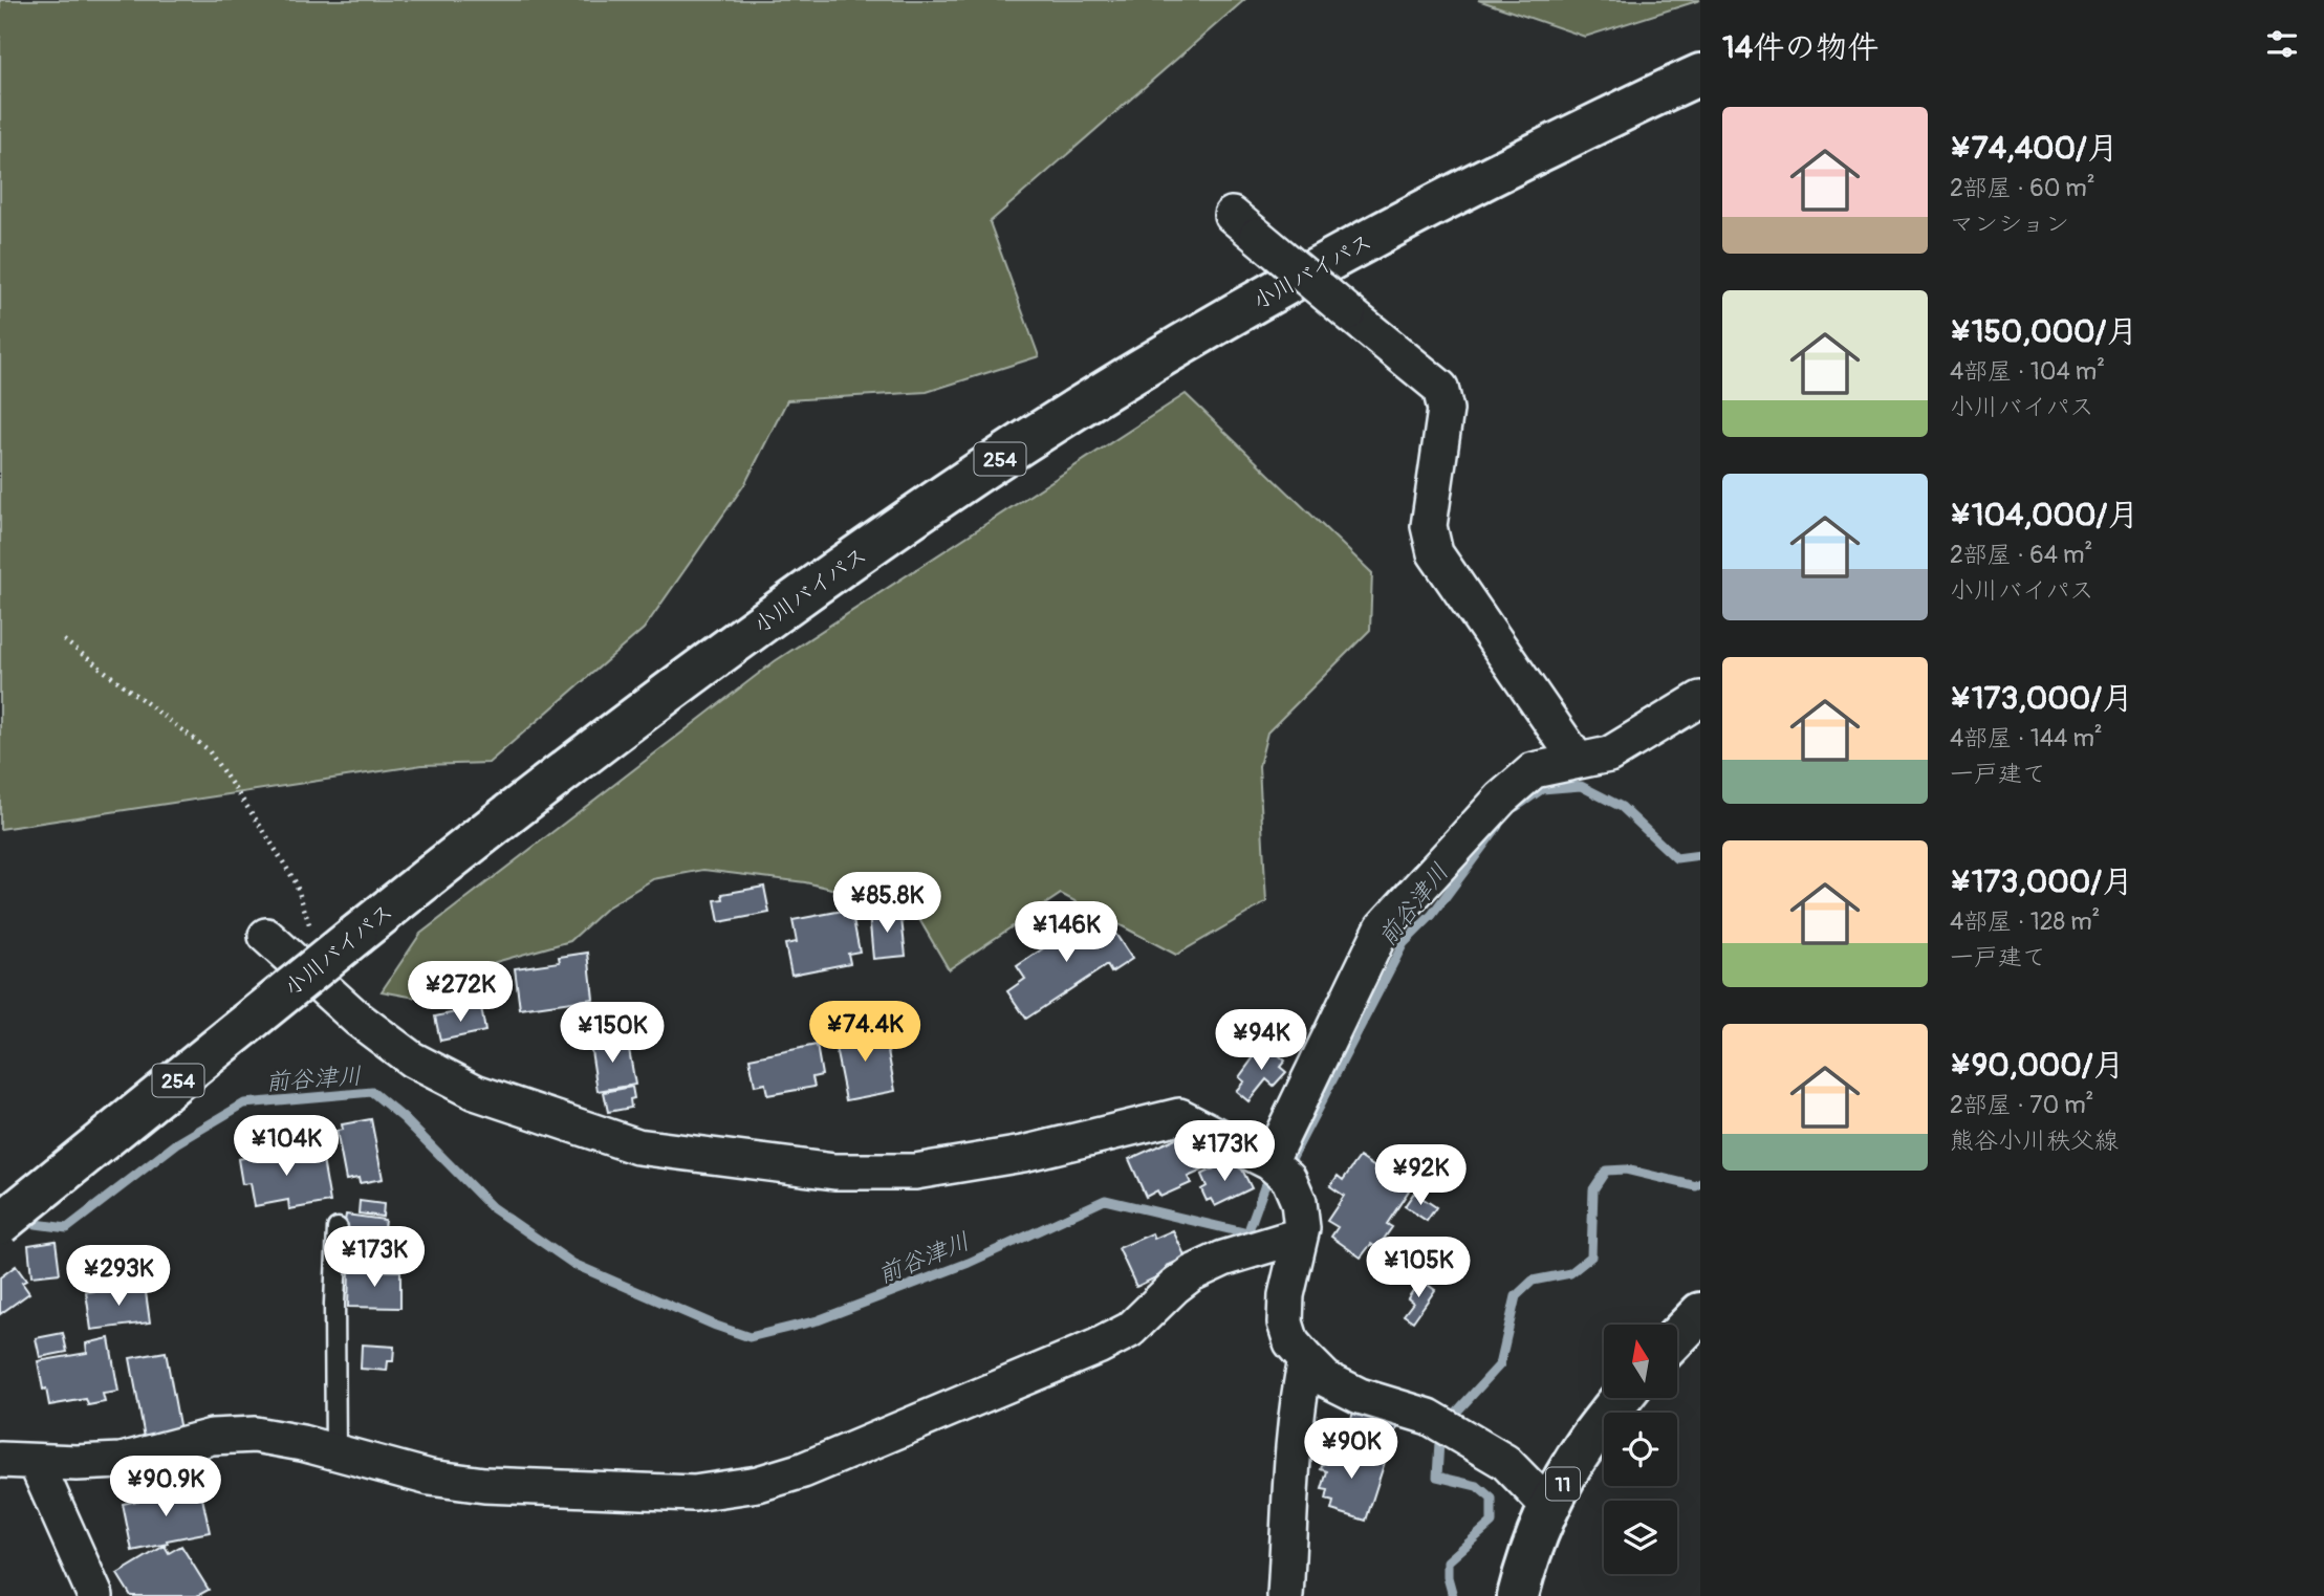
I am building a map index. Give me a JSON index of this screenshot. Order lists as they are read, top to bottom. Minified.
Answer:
{"streets":{"main road":["小川バイパス","254","11"]},"water":["前谷津川"],"north":"top","page":{"heading":"14件の物件","list":[{"name":"¥74,400/月","note":"2部屋 · 60 m² · マンション"},{"name":"¥150,000/月","note":"4部屋 · 104 m² · 小川バイパス"},{"name":"¥104,000/月","note":"2部屋 · 64 m² · 小川バイパス"},{"name":"¥173,000/月","note":"4部屋 · 144 m² · 一戸建て"},{"name":"¥173,000/月","note":"4部屋 · 128 m² · 一戸建て"},{"name":"¥90,000/月","note":"2部屋 · 70 m² · 熊谷小川秩父線"}],"price":["¥85.8K","¥146K","¥272K","¥74.4K","¥150K","¥94K","¥104K","¥173K","¥92K","¥173K","¥105K","¥293K","¥90K","¥90.9K"]}}
